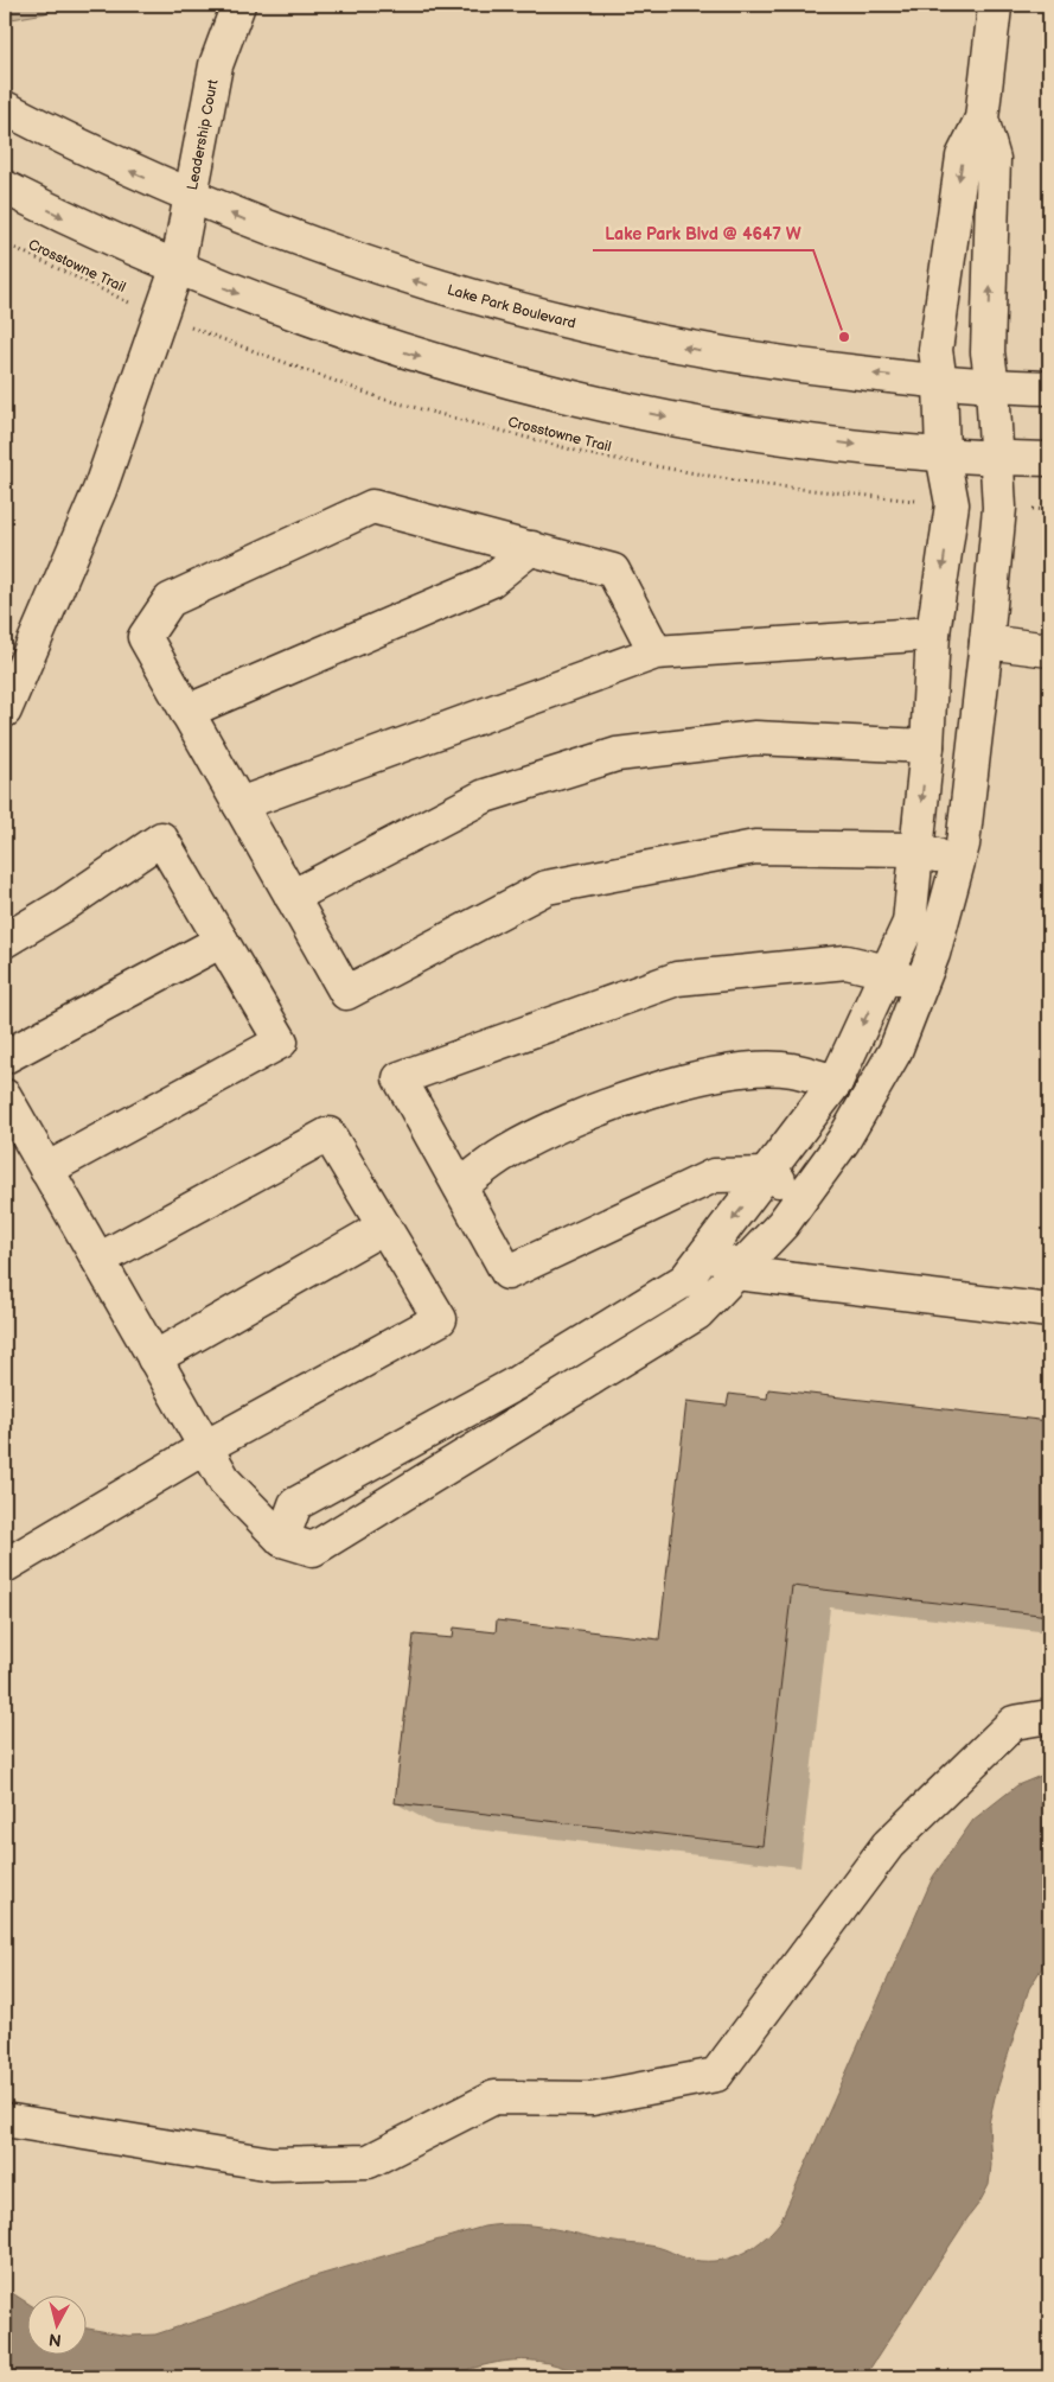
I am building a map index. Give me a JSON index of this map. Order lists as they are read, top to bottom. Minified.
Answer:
{"streets":{"street":["Leadership Court","Lake Park Boulevard"],"path":["Crosstowne Trail"]},"crossings":[["Leadership Court","Lake Park Boulevard"]],"places":["Lake Park Blvd @ 4647 W"],"north":"bottom"}
